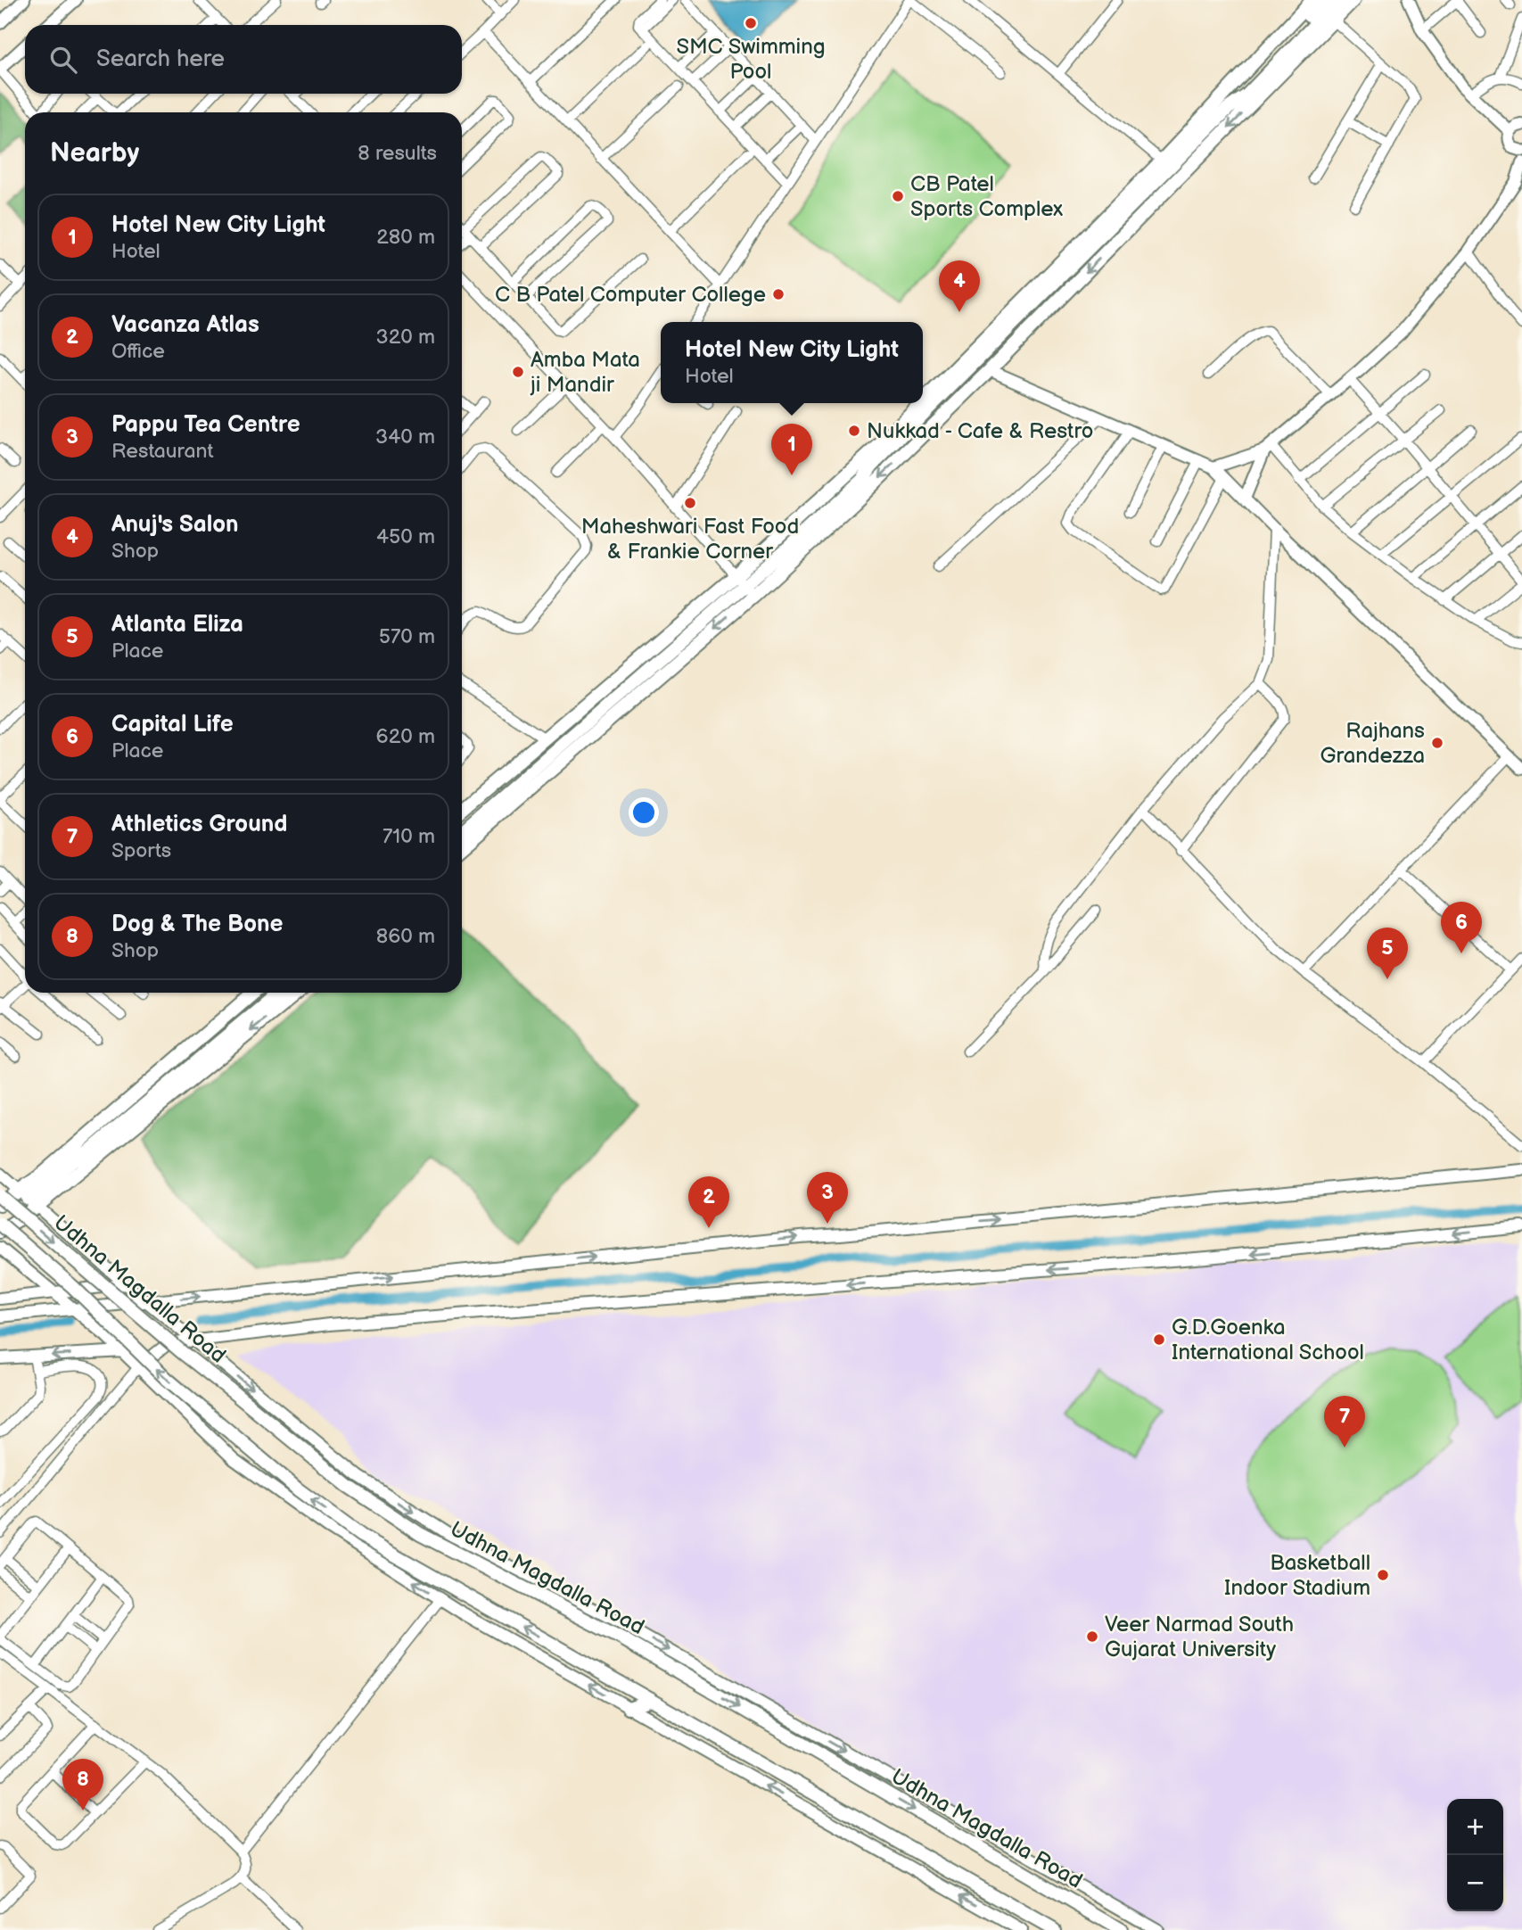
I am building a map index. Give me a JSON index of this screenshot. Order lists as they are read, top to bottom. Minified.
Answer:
{"streets":{"main road":["Udhna Magdalla Road"]},"places":["SMC Swimming Pool","CB Patel Sports Complex","C B Patel Computer College","Amba Mata ji Mandir","Nukkad - Cafe & Restro","Maheshwari Fast Food & Frankie Corner","Rajhans Grandezza","G.D.Goenka International School","Basketball Indoor Stadium","Veer Narmad South Gujarat University"],"page":{"search":"Search here","heading":["Nearby","8 results"],"list":[{"mark":"1","name":"Hotel New City Light","note":"Hotel","value":"280 m"},{"mark":"2","name":"Vacanza Atlas","note":"Office","value":"320 m"},{"mark":"3","name":"Pappu Tea Centre","note":"Restaurant","value":"340 m"},{"mark":"4","name":"Anuj's Salon","note":"Shop","value":"450 m"},{"mark":"5","name":"Atlanta Eliza","note":"Place","value":"570 m"},{"mark":"6","name":"Capital Life","note":"Place","value":"620 m"},{"mark":"7","name":"Athletics Ground","note":"Sports","value":"710 m"},{"mark":"8","name":"Dog & The Bone","note":"Shop","value":"860 m"}],"pins":["4","1","6","5","3","2","7","8"],"popup":["Hotel New City Light","Hotel"],"map_buttons":["+","−"]}}
